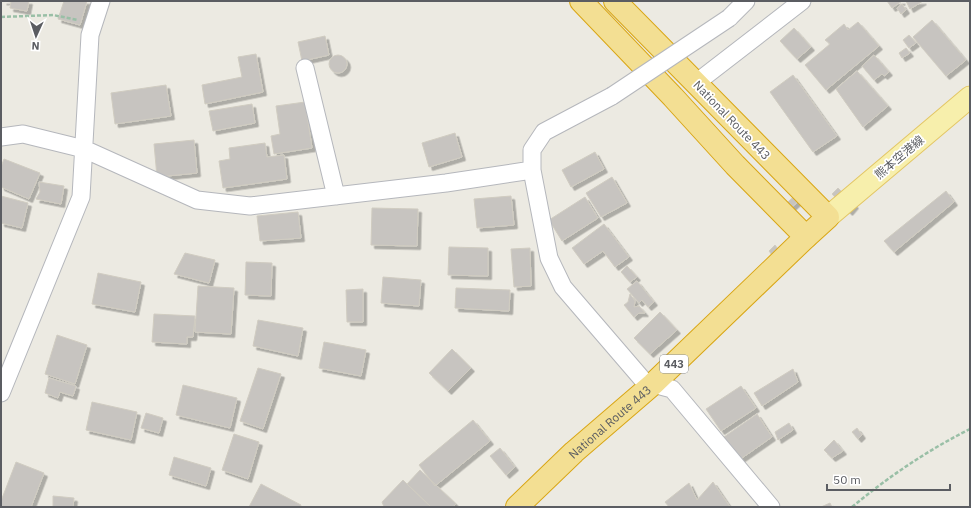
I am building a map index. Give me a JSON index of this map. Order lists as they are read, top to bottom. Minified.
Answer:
{"streets":{"highway":["National Route 443","443"],"main road":["熊本空港線"]},"crossings":[["National Route 443","熊本空港線"]],"scale_bar":"50 m","north":"bottom"}
